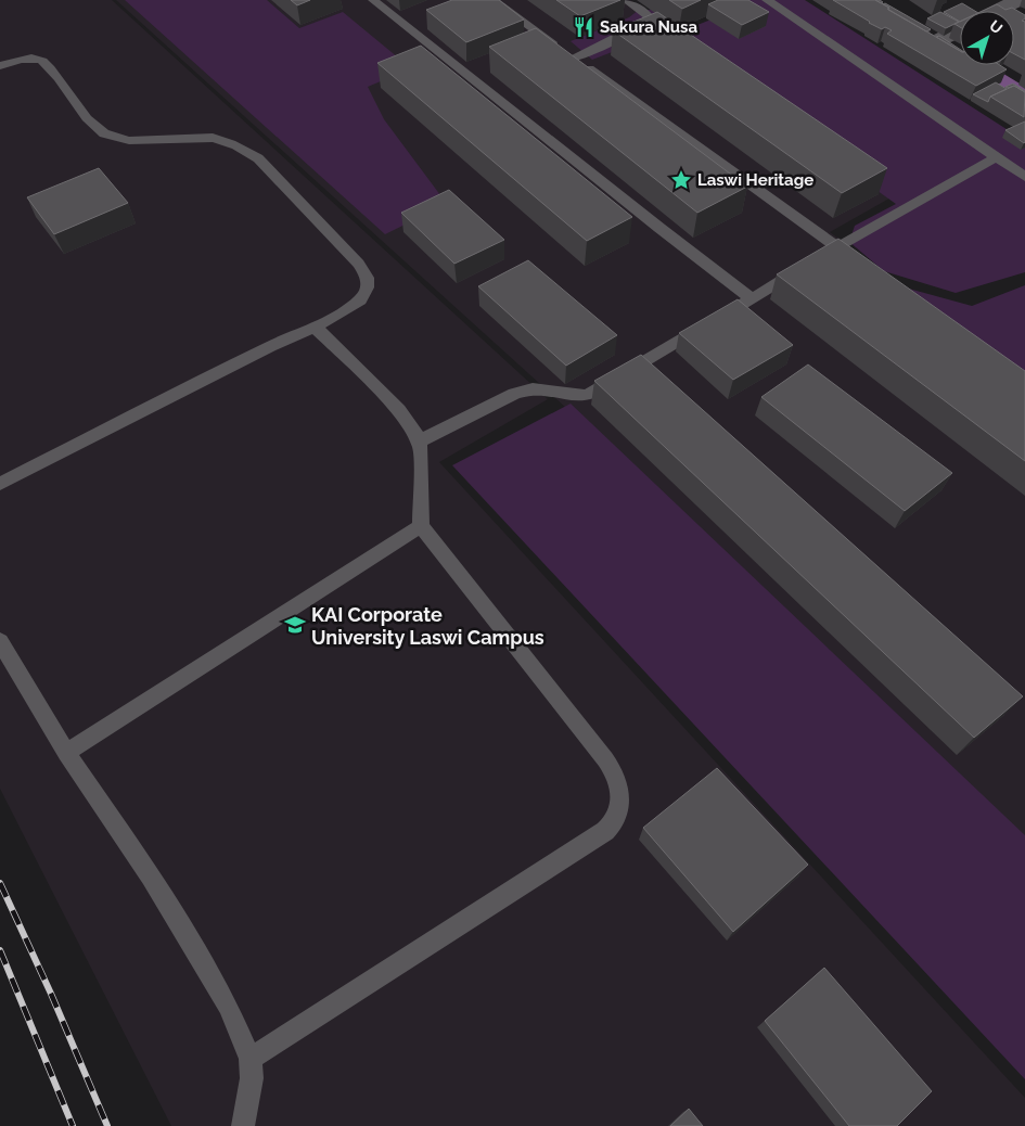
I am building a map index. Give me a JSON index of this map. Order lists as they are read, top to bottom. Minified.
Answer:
{"places":{"restaurant":["Sakura Nusa"],"place":["Laswi Heritage"],"school or university":["KAI Corporate University Laswi Campus"]},"north":"top right"}
